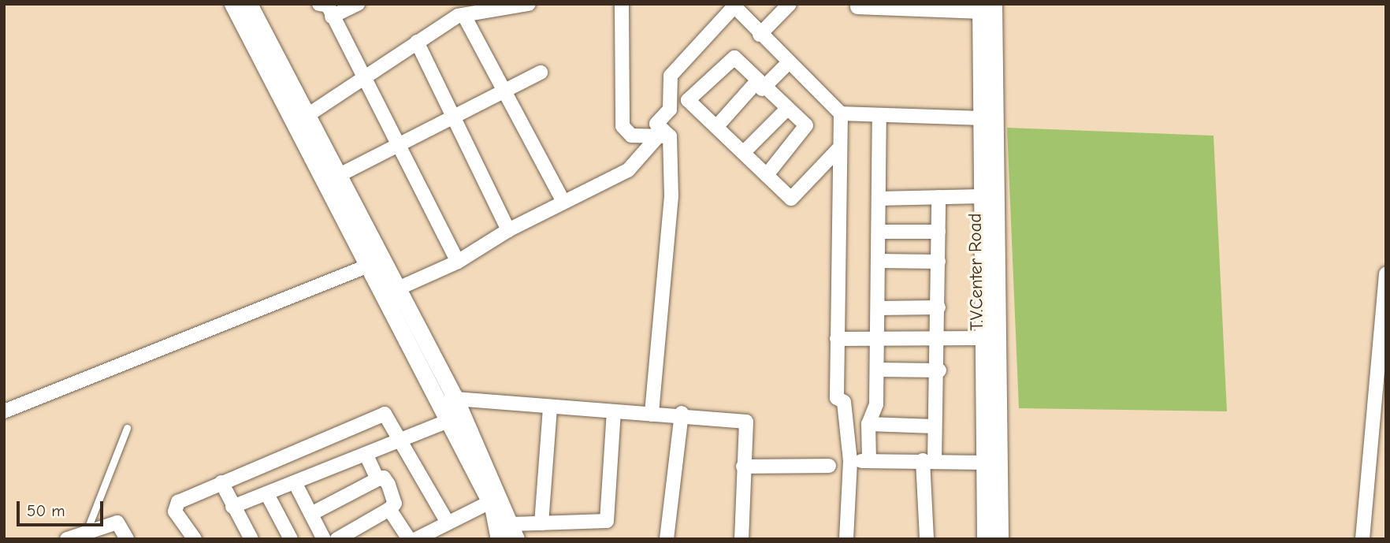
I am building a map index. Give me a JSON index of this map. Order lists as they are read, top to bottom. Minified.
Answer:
{"streets":{"street":["T.V.Center Road"]},"scale_bar":"50 m"}
